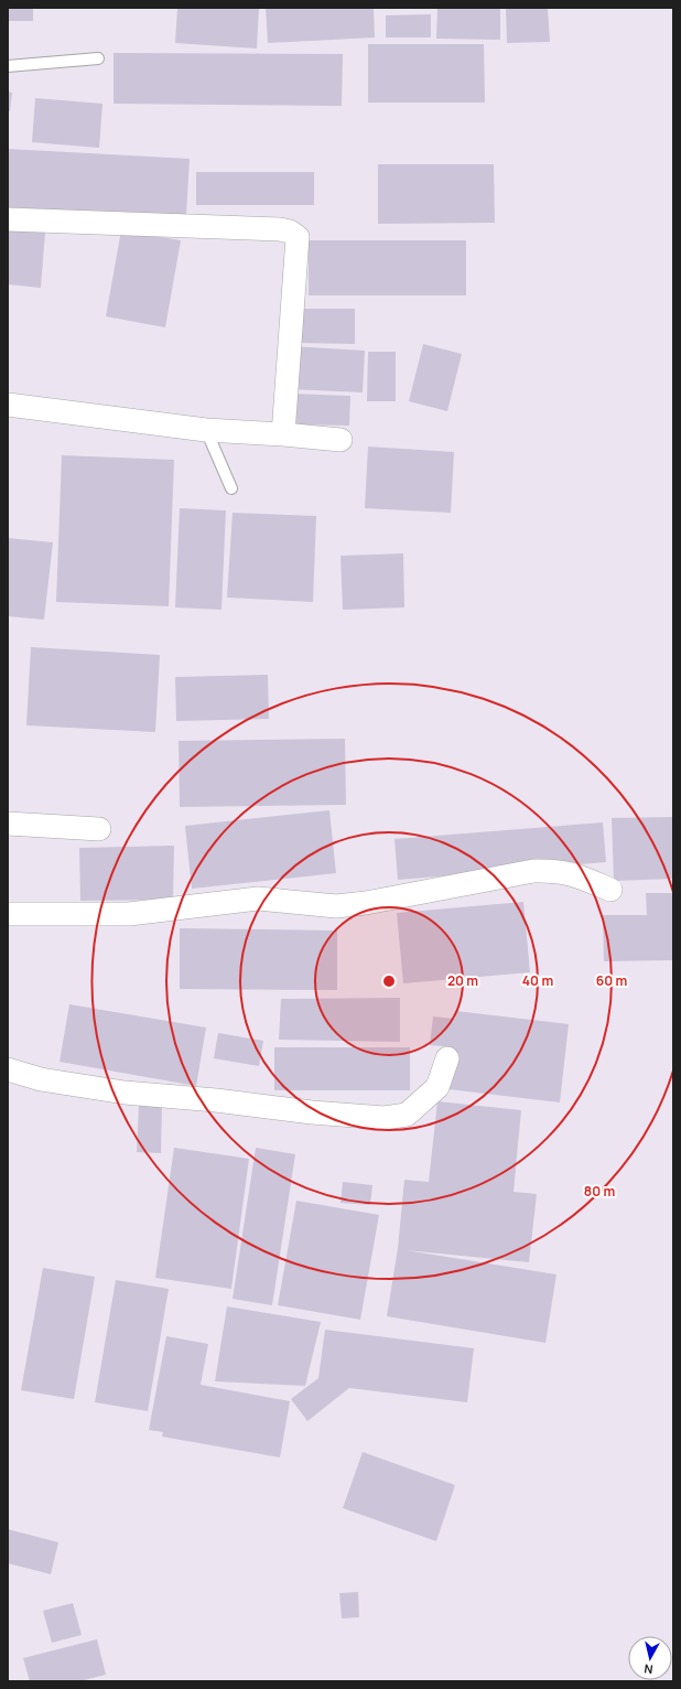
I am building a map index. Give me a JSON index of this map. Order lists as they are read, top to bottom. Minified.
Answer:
{"north":"bottom","rings":["20 m","40 m","60 m","80 m"]}
